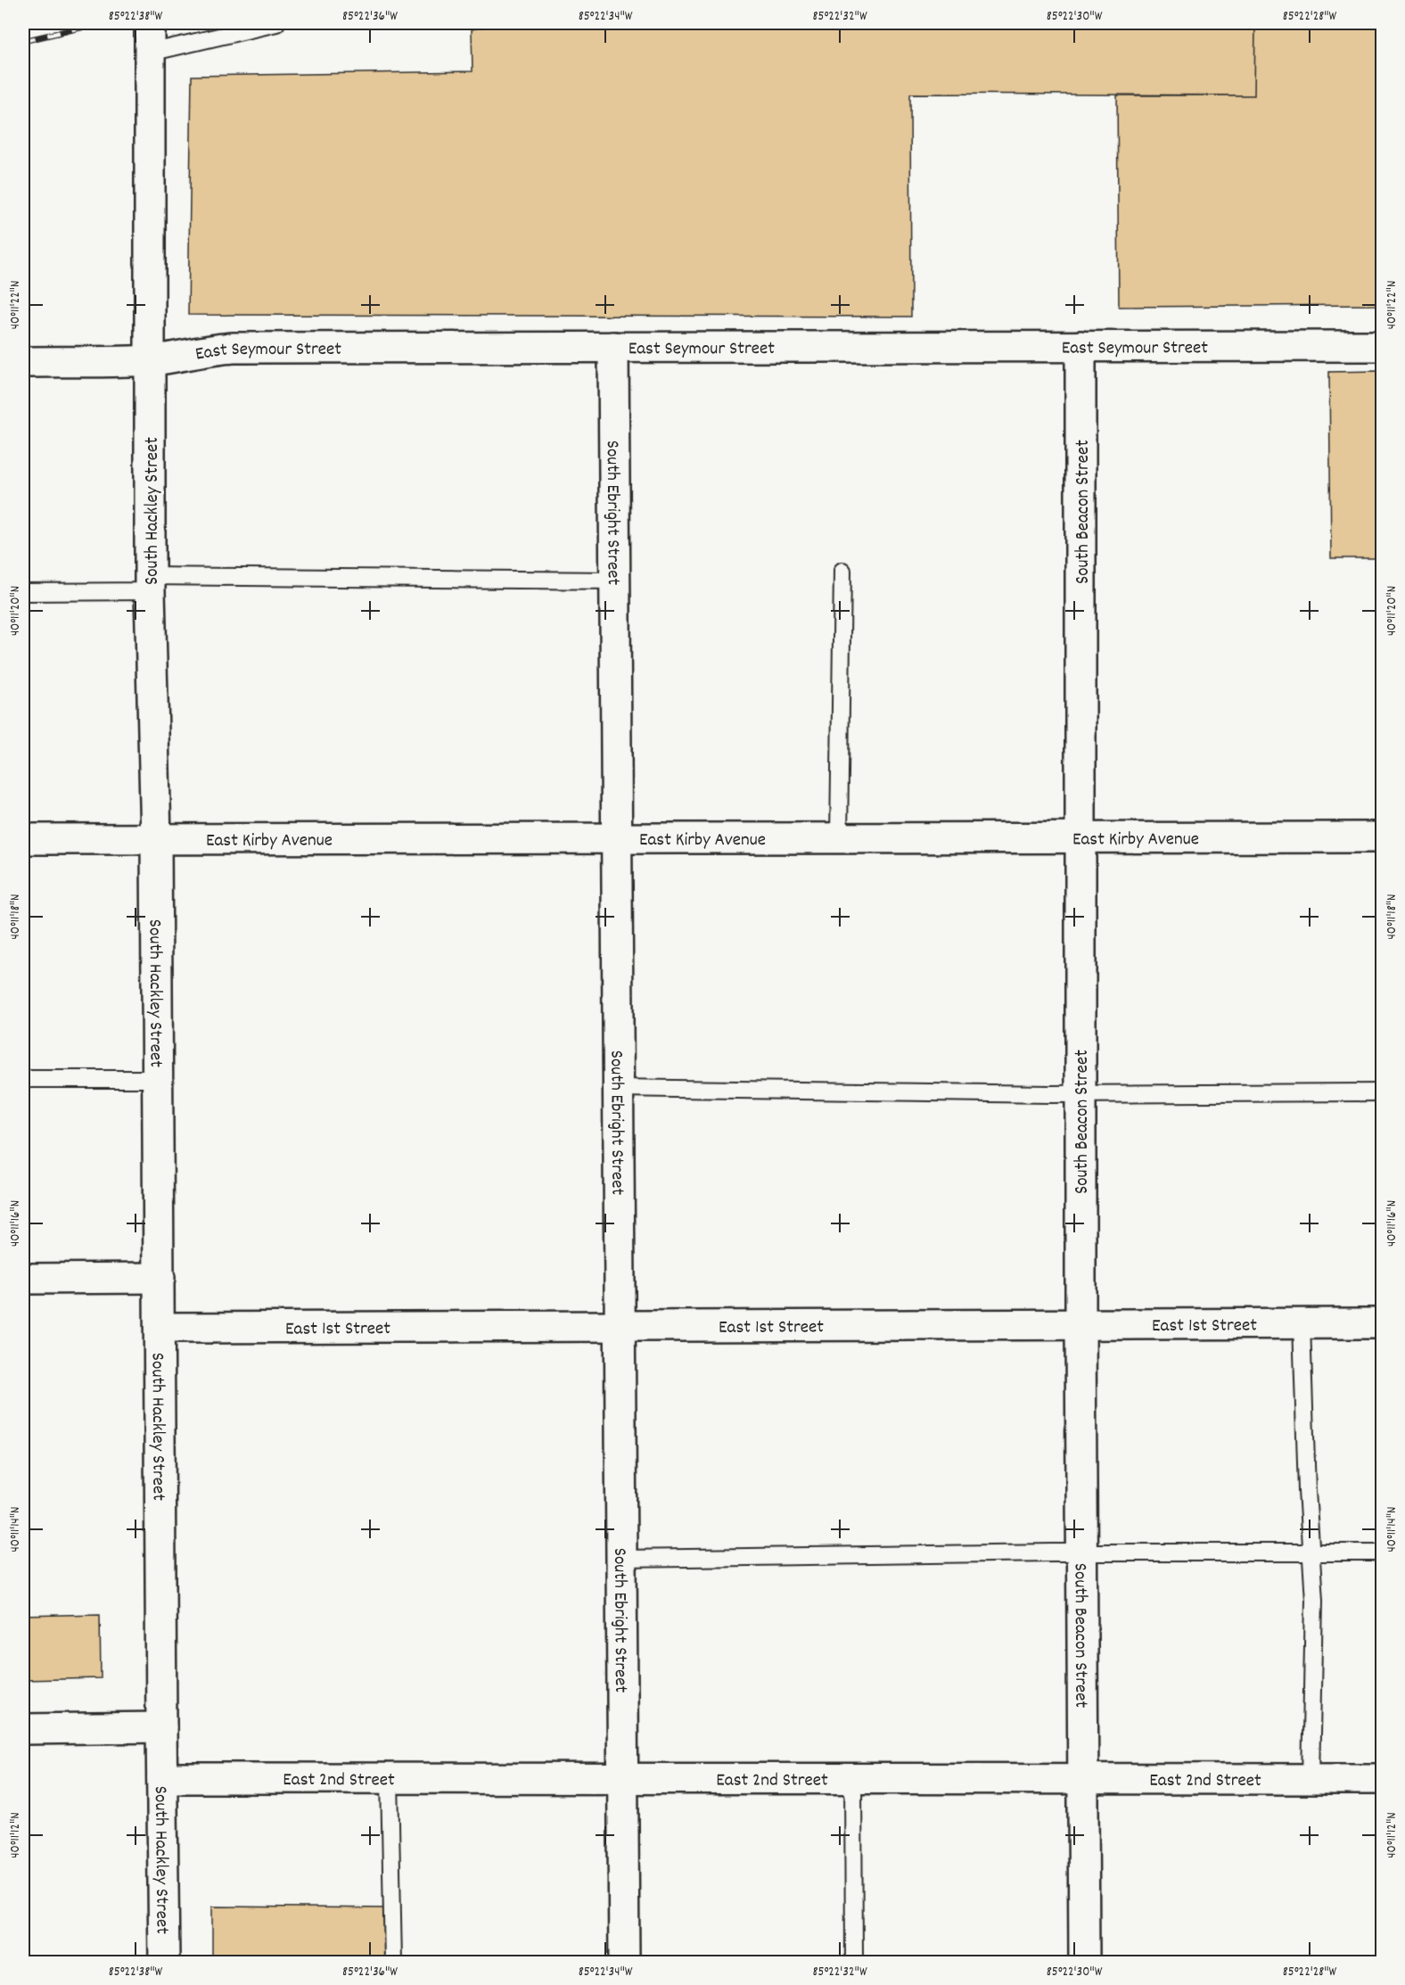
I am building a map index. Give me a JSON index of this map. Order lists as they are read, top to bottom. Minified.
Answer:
{"streets":{"street":["East Seymour Street","South Hackley Street","South Beacon Street","South Ebright Street","East Kirby Avenue","East 1st Street","East 2nd Street"]},"crossings":[["East Seymour Street","South Hackley Street"],["East Seymour Street","South Beacon Street"],["East Seymour Street","South Ebright Street"],["South Hackley Street","East Kirby Avenue"],["South Hackley Street","East 1st Street"],["South Hackley Street","East 2nd Street"],["South Beacon Street","East Kirby Avenue"],["South Beacon Street","East 1st Street"],["South Beacon Street","East 2nd Street"],["South Ebright Street","East Kirby Avenue"],["South Ebright Street","East 1st Street"],["South Ebright Street","East 2nd Street"]],"coordinates":["85°22'38\"W","85°22'36\"W","85°22'34\"W","85°22'32\"W","85°22'30\"W","85°22'28\"W","40°11'22\"N","40°11'20\"N","40°11'18\"N","40°11'16\"N","40°11'14\"N","40°11'12\"N"]}
